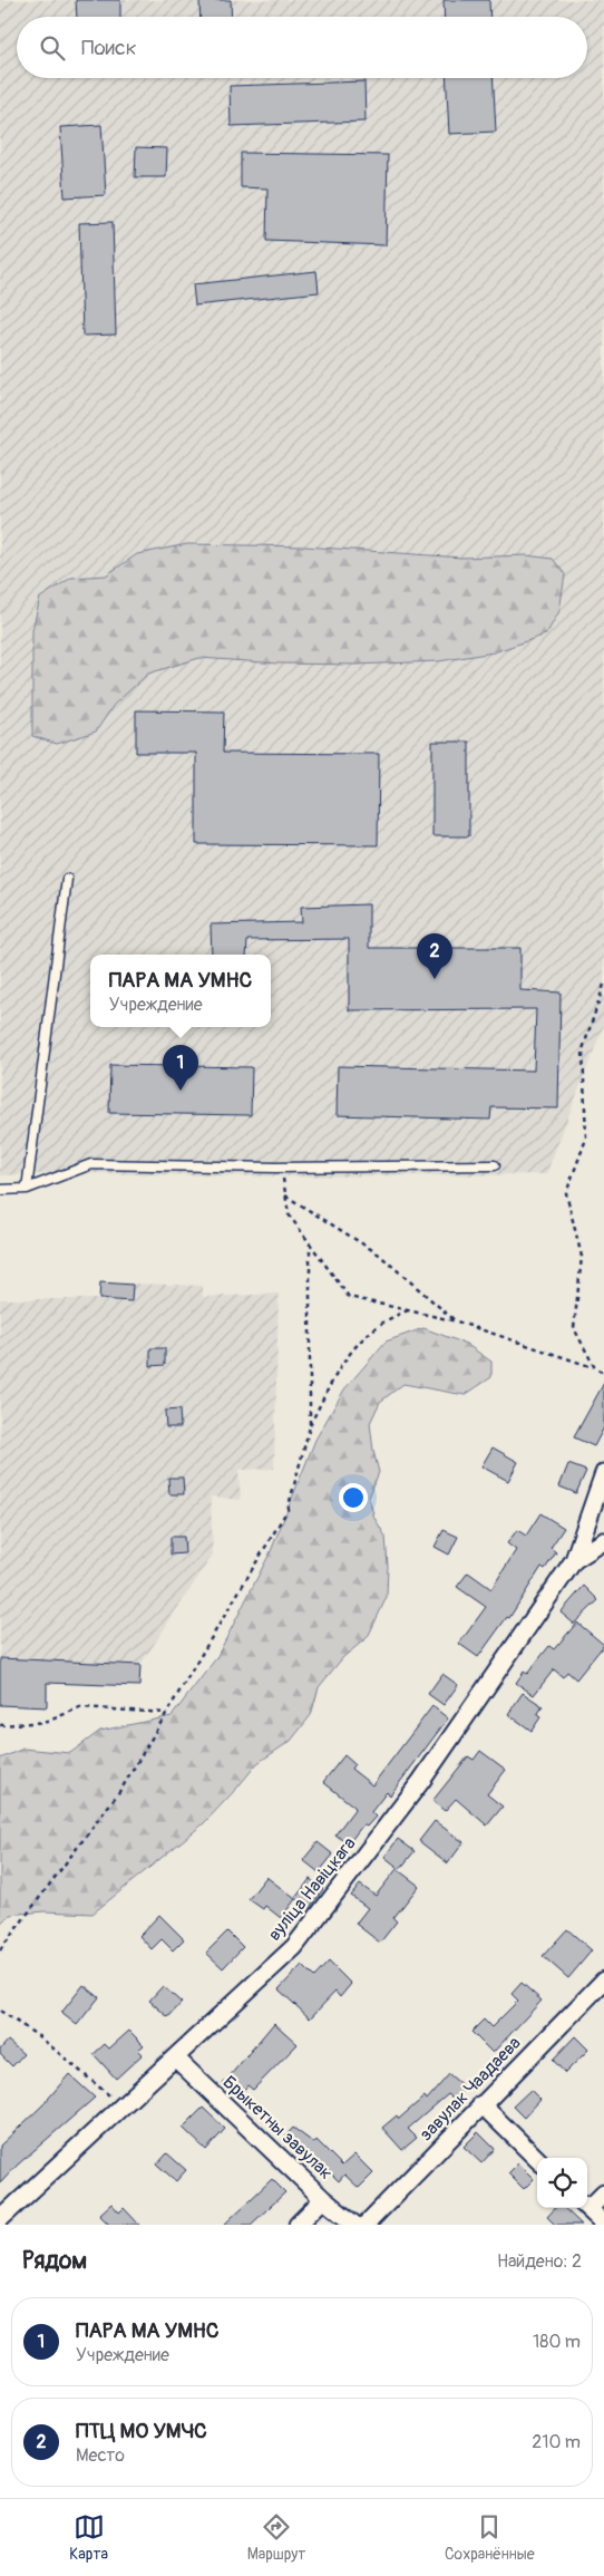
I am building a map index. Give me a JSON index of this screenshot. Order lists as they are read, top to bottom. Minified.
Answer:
{"streets":{"street":["вуліца Навіцкага","завулак Чаадаева","Брыкетны завулак"]},"crossings":[["вуліца Навіцкага","Брыкетны завулак"]],"page":{"search":"Поиск","pins":["2","1"],"popup":["ПАРА МА УМНС","Учреждение"],"heading":["Рядом","Найдено: 2"],"list":[{"mark":"1","name":"ПАРА МА УМНС","note":"Учреждение","value":"180 m"},{"mark":"2","name":"ПТЦ МО УМЧС","note":"Место","value":"210 m"}],"nav":["Карта","Маршрут","Сохранённые"]}}
